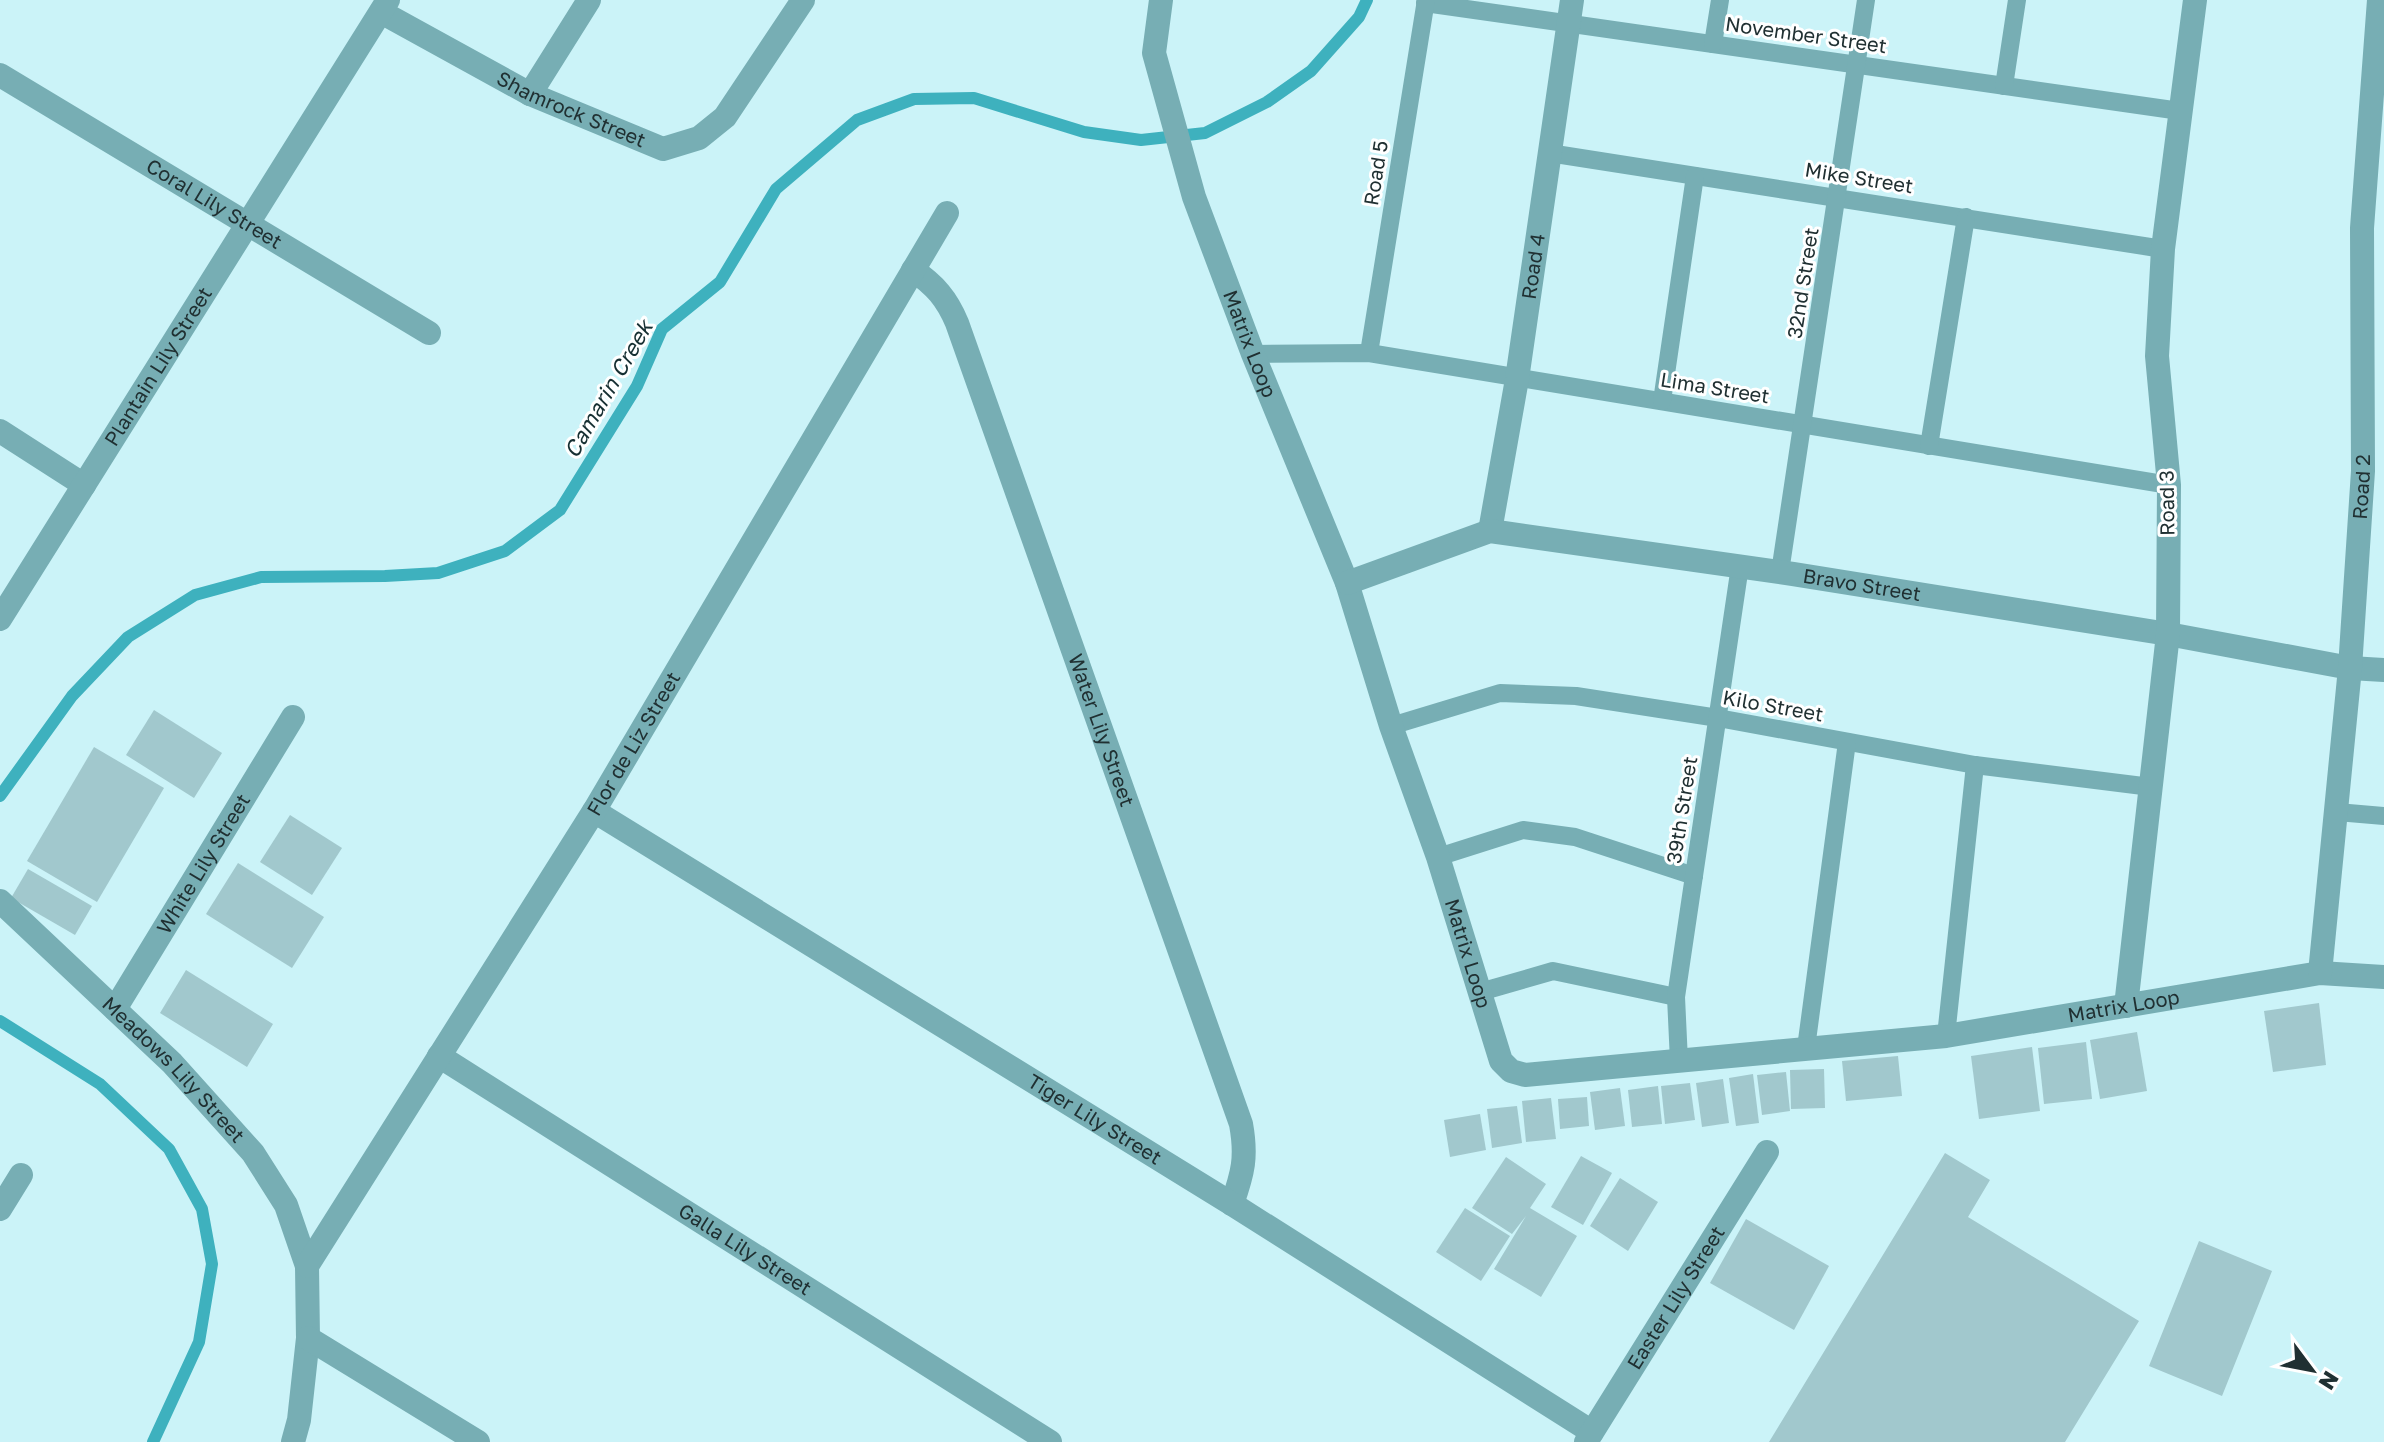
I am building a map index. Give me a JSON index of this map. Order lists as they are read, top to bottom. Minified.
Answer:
{"streets":{"street":["Shamrock Street","Coral Lily Street","Road 4","Matrix Loop","Plantain Lily Street","Road 2","Road 3","Bravo Street","Water Lily Street","Flor de Liz Street","White Lily Street","Meadows Lily Street","Tiger Lily Street","Galla Lily Street","Easter Lily Street"],"lane":["November Street","Road 5","Mike Street","32nd Street","Lima Street","Kilo Street","39th Street"]},"crossings":[["November Street","Road 5"],["November Street","Road 4"],["November Street","32nd Street"],["November Street","Road 3"],["Shamrock Street","Plantain Lily Street"],["Road 5","Lima Street"],["Mike Street","Road 4"],["Mike Street","32nd Street"],["Mike Street","Road 3"],["Coral Lily Street","Plantain Lily Street"],["Road 4","Lima Street"],["Road 4","Bravo Street"],["32nd Street","Lima Street"],["32nd Street","Bravo Street"],["Matrix Loop","Lima Street"],["Matrix Loop","Road 2"],["Matrix Loop","Road 3"],["Matrix Loop","Bravo Street"],["Matrix Loop","Kilo Street"],["Matrix Loop","39th Street"],["Lima Street","Road 3"],["Road 2","Bravo Street"],["Road 3","Bravo Street"],["Road 3","Kilo Street"],["Bravo Street","39th Street"],["Kilo Street","39th Street"],["Water Lily Street","Flor de Liz Street"],["Water Lily Street","Tiger Lily Street"],["Flor de Liz Street","Meadows Lily Street"],["Flor de Liz Street","Tiger Lily Street"],["Flor de Liz Street","Galla Lily Street"],["White Lily Street","Meadows Lily Street"],["Tiger Lily Street","Easter Lily Street"]],"water":["Camarin Creek"],"north":"bottom right"}
